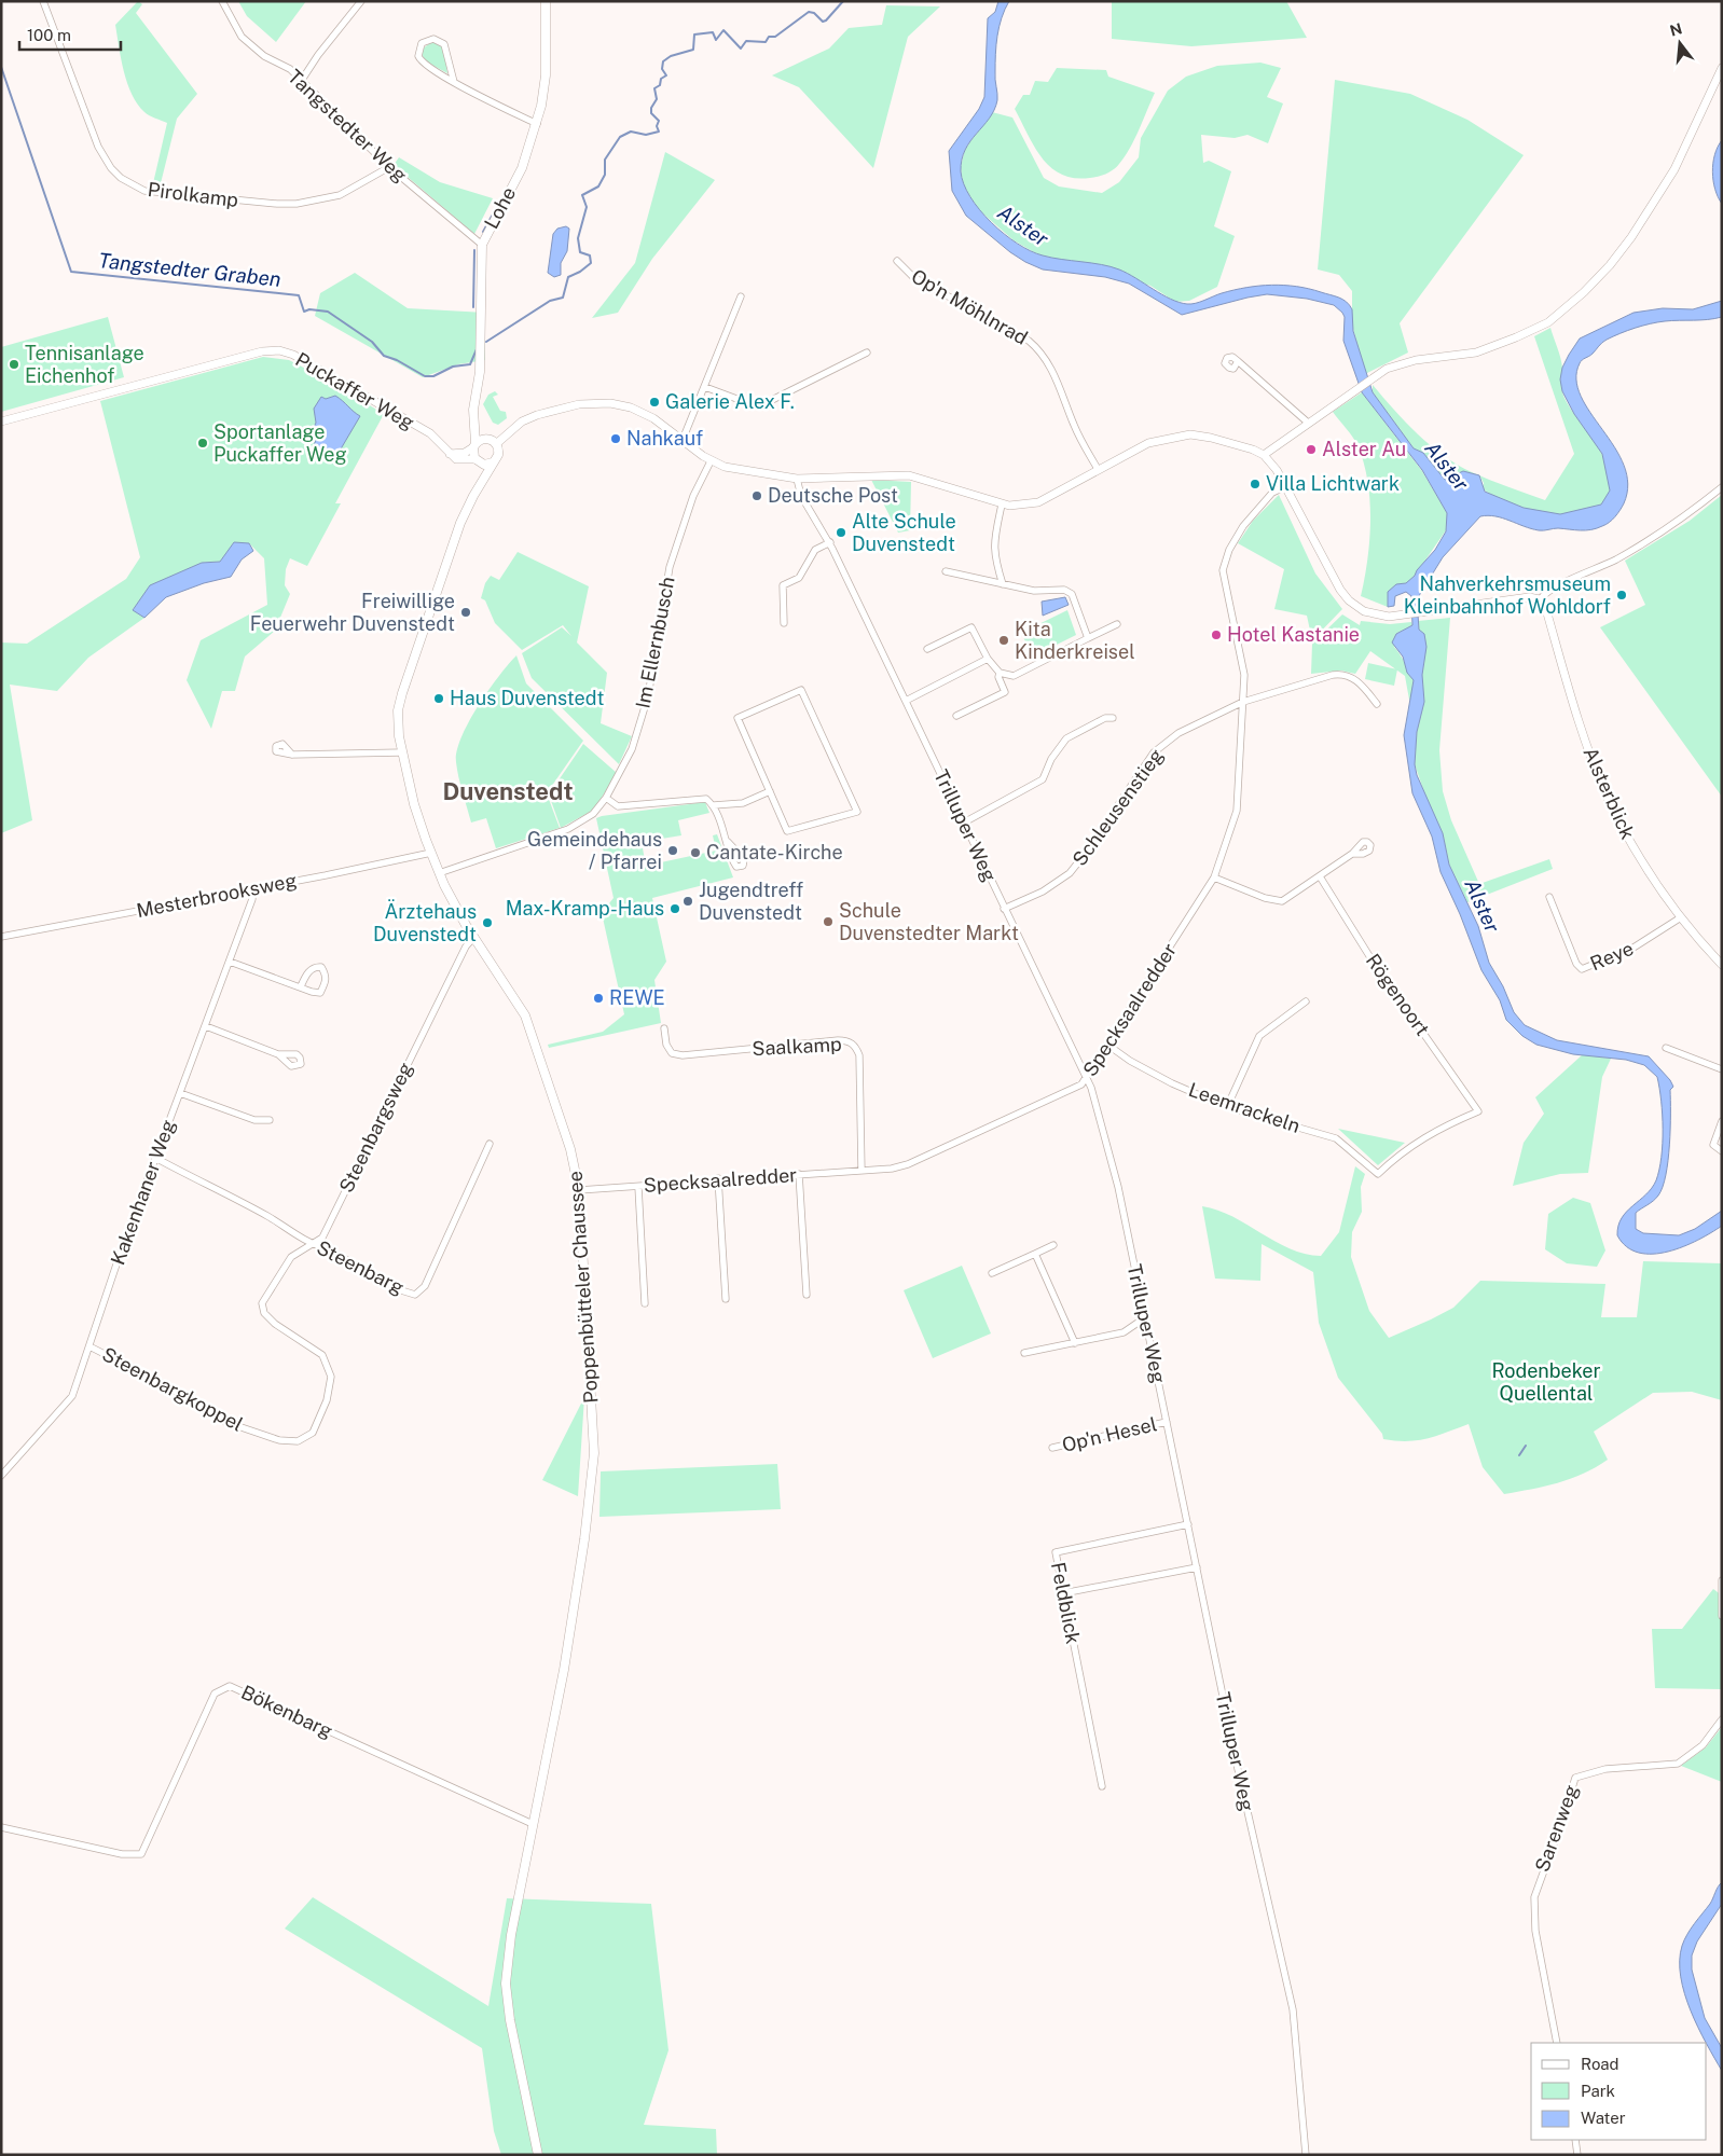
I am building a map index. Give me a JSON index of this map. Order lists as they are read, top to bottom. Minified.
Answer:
{"streets":{"main road":["Lohe","Poppenbütteler Chaussee"],"street":["Tangstedter Weg","Pirolkamp","Op'n Möhlnrad","Puckaffer Weg","Im Ellernbusch","Alsterblick","Schleusenstieg","Trilluper Weg","Mesterbrooksweg","Reye","Rögenoort","Specksaalredder","Saalkamp","Leemrackeln","Steenbargsweg","Kakenhaner Weg","Steenbarg","Steenbargkoppel","Op'n Hesel","Feldblick","Bökenbarg","Sarenweg"]},"crossings":[["Tangstedter Weg","Pirolkamp"],["Tangstedter Weg","Lohe"],["Lohe","Poppenbütteler Chaussee"],["Im Ellernbusch","Poppenbütteler Chaussee"],["Alsterblick","Reye"],["Schleusenstieg","Trilluper Weg"],["Schleusenstieg","Specksaalredder"],["Trilluper Weg","Specksaalredder"],["Trilluper Weg","Op'n Hesel"],["Trilluper Weg","Feldblick"],["Mesterbrooksweg","Kakenhaner Weg"],["Mesterbrooksweg","Poppenbütteler Chaussee"],["Rögenoort","Leemrackeln"],["Specksaalredder","Saalkamp"],["Specksaalredder","Leemrackeln"],["Specksaalredder","Poppenbütteler Chaussee"],["Steenbargsweg","Steenbarg"],["Steenbargsweg","Poppenbütteler Chaussee"],["Steenbargsweg","Steenbargkoppel"],["Kakenhaner Weg","Steenbarg"],["Kakenhaner Weg","Steenbargkoppel"],["Poppenbütteler Chaussee","Bökenbarg"]],"districts":["Duvenstedt"],"water":["Alster","Tangstedter Graben"],"parks":["Rodenbeker Quellental"],"places":["Tennisanlage Eichenhof","Galerie Alex F.","Nahkauf","Sportanlage Puckaffer Weg","Alster Au","Villa Lichtwark","Deutsche Post","Alte Schule Duvenstedt","Nahverkehrsmuseum Kleinbahnhof Wohldorf","Freiwillige Feuerwehr Duvenstedt","Hotel Kastanie","Kita Kinderkreisel","Haus Duvenstedt","Gemeindehaus / Pfarrei","Cantate-Kirche","Jugendtreff Duvenstedt","Max-Kramp-Haus","Schule Duvenstedter Markt","Ärztehaus Duvenstedt","REWE"],"legend":["Road","Park","Water"],"scale_bar":"100 m","north":"top"}
